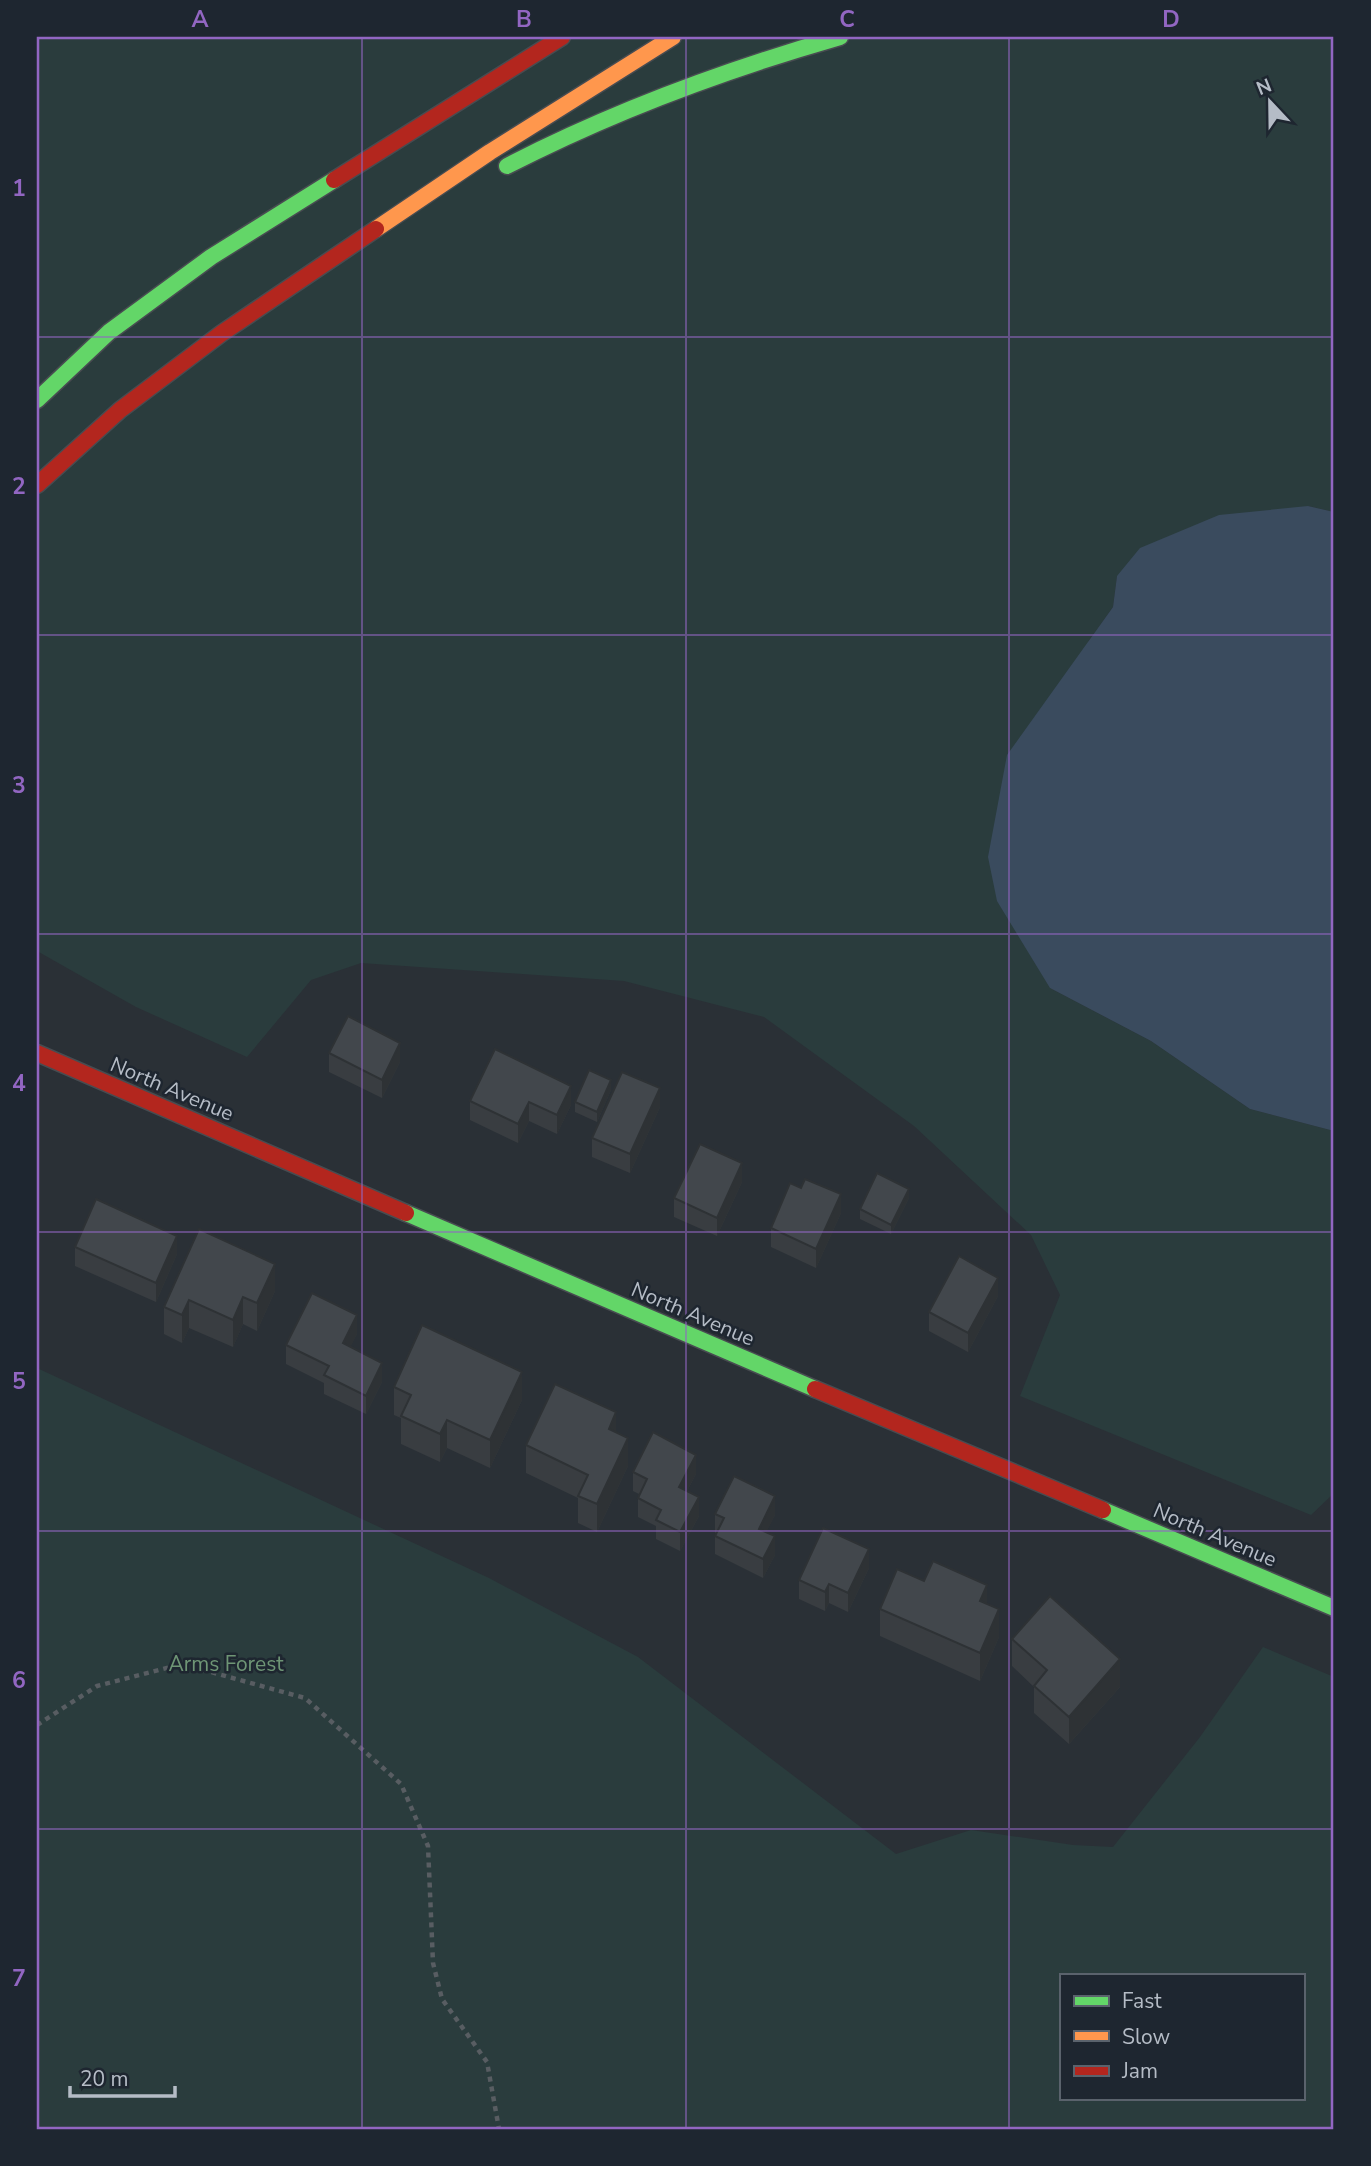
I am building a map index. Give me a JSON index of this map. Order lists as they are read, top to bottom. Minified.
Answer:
{"streets":{"main road":["North Avenue"]},"parks":["Arms Forest"],"legend":["Fast","Slow","Jam"],"scale_bar":"20 m","north":"top","grid":{"columns":["A","B","C","D"],"rows":["1","2","3","4","5","6","7"]}}
